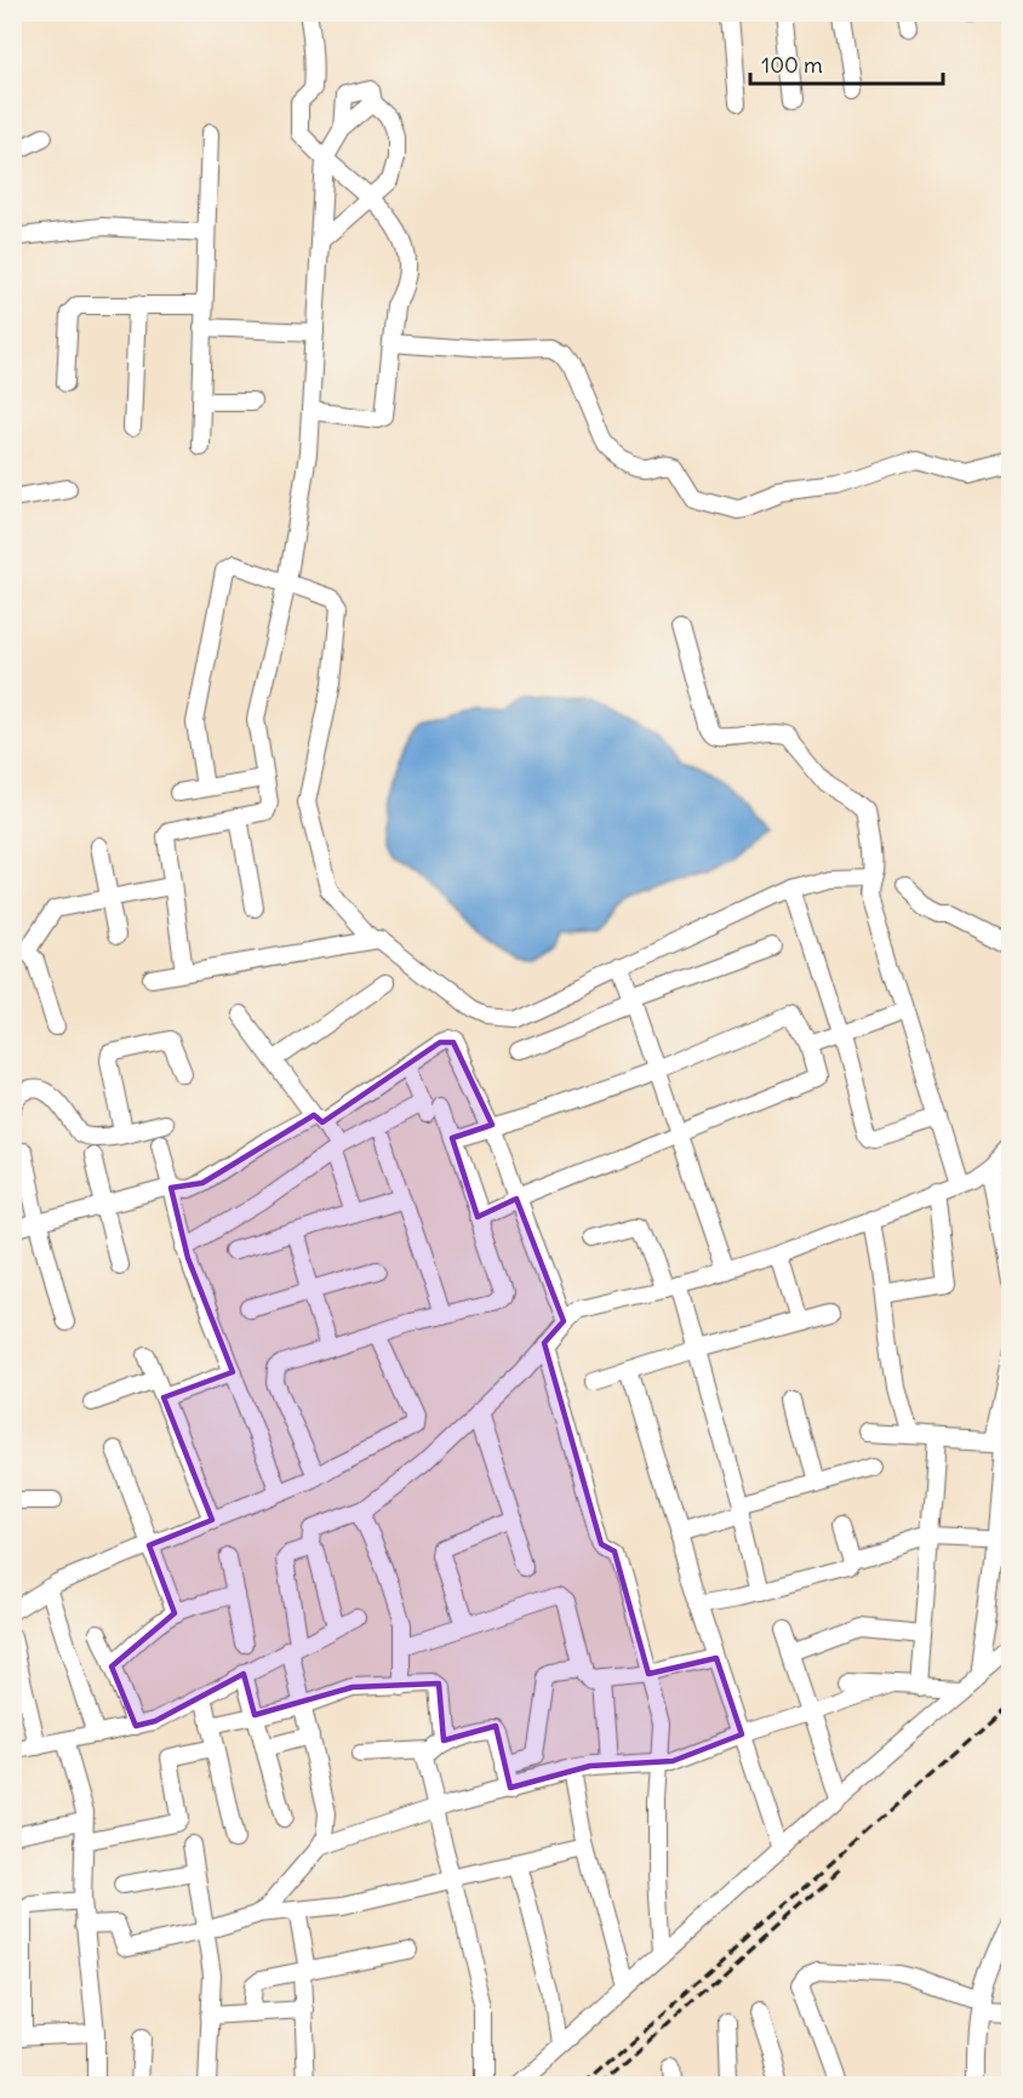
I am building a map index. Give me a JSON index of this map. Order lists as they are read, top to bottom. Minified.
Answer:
{"scale_bar":"100 m"}
